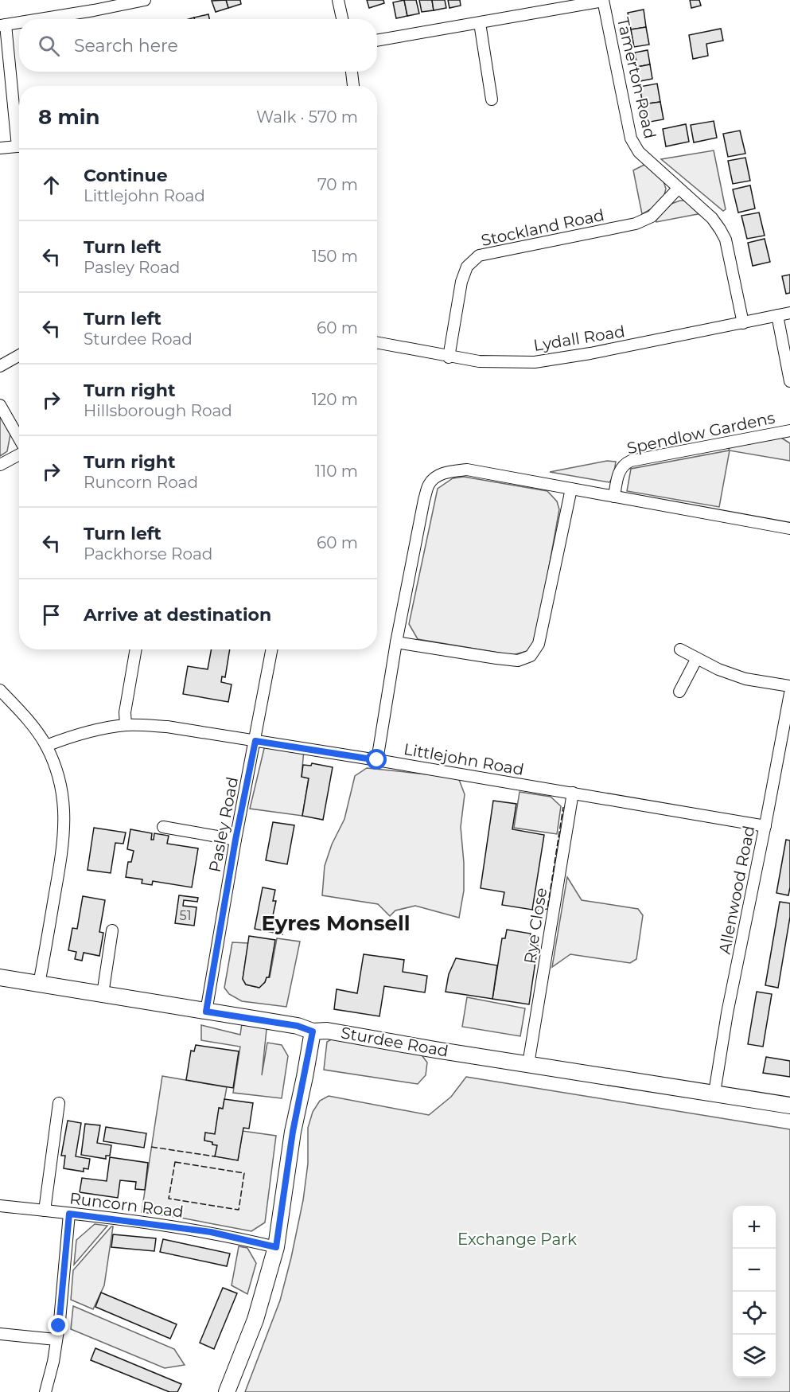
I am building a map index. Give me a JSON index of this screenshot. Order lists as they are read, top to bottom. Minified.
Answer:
{"streets":{"street":["Tamerton Road","Stockland Road","Lydall Road","Spendlow Gardens","Littlejohn Road","Pasley Road","Allenwood Road","Rye Close","Sturdee Road","Runcorn Road"]},"crossings":[["Tamerton Road","Stockland Road"],["Tamerton Road","Lydall Road"],["Stockland Road","Lydall Road"],["Littlejohn Road","Pasley Road"],["Littlejohn Road","Allenwood Road"],["Littlejohn Road","Rye Close"],["Pasley Road","Sturdee Road"],["Allenwood Road","Sturdee Road"],["Rye Close","Sturdee Road"]],"districts":["Eyres Monsell"],"parks":["Exchange Park"],"house_numbers":["51"],"page":{"search":"Search here","heading":["8 min","Walk · 570 m"],"list":[["Continue","Littlejohn Road","70 m"],["Turn left","Pasley Road","150 m"],["Turn left","Sturdee Road","60 m"],["Turn right","Hillsborough Road","120 m"],["Turn right","Runcorn Road","110 m"],["Turn left","Packhorse Road","60 m"],"Arrive at destination"],"map_buttons":["+","−"]}}
